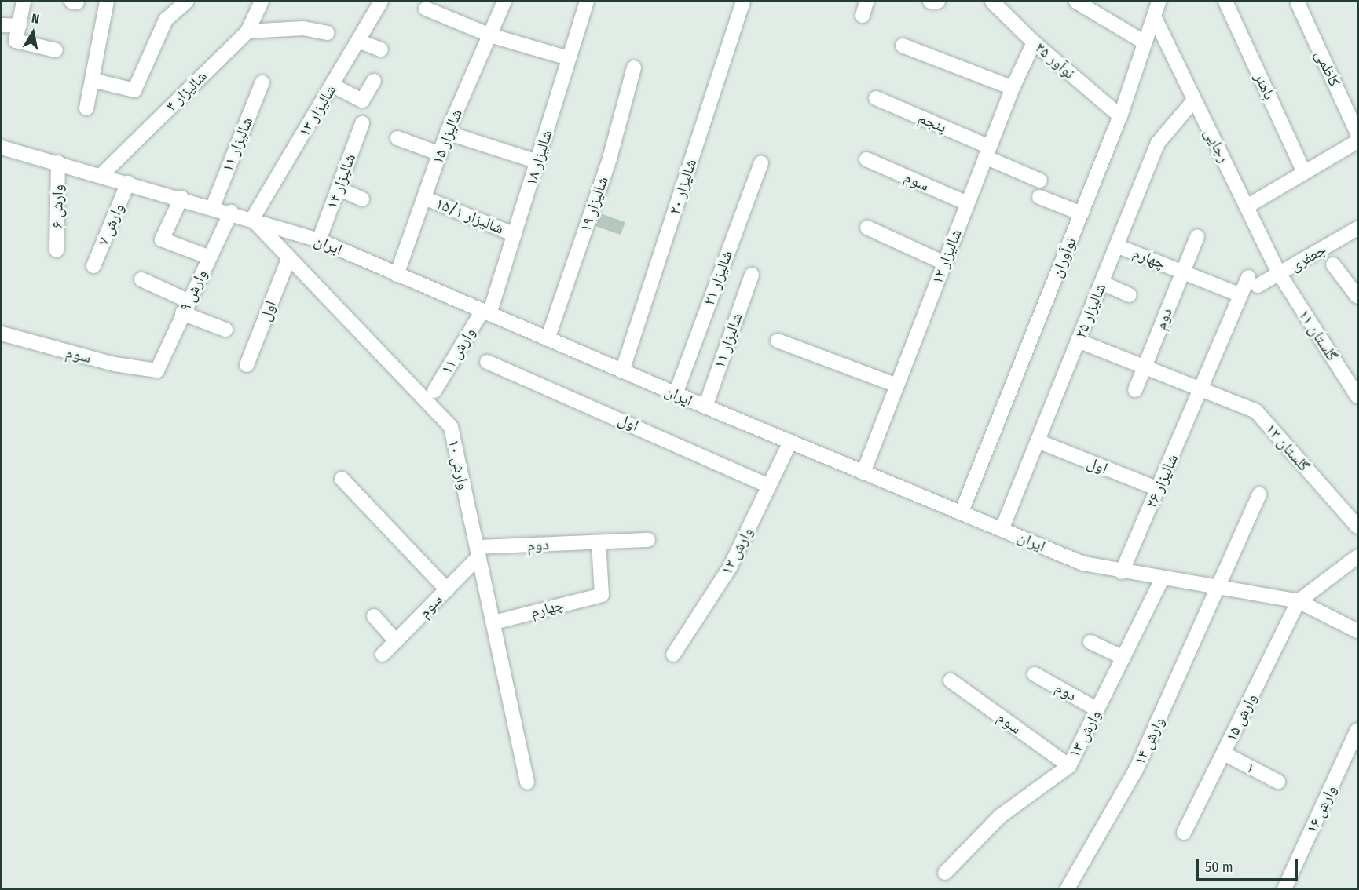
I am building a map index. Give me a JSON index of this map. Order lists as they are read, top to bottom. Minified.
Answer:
{"streets":{"street":["نوآور ۲۵","کاظمی","باهنر","شالیزار ۴","شالیزار ۱۳","پنجم","شالیزار ۱۵","شالیزار ۱۱","رجایی","شالیزار ۱۸","شالیزار ۱۴","سوم","شالیزار ۲۰","شالیزار ۱۹","وارش ۶","شالیزار ۱۵/۱","وارش ۷","ایران","شالیزار ۱۲","نوآوران","جعفری","چهارم","شالیزار ۲۱","وارش ۹","اول","شالیزار ۲۵","دوم","گلستان ۱۱","وارش ۱۱","گلستان ۱۲","وارش ۱۰","شالیزار ۲۶","وارش ۱۲","وارش ۱۵","وارش ۱۳","وارش ۱۴","۱","وارش ۱۶"]},"crossings":[["نوآور ۲۵","شالیزار ۱۲"],["نوآور ۲۵","نوآوران"],["شالیزار ۴","ایران"],["شالیزار ۱۳","ایران"],["شالیزار ۱۳","وارش ۱۰"],["پنجم","شالیزار ۱۲"],["شالیزار ۱۵","شالیزار ۱۵/۱"],["شالیزار ۱۵","ایران"],["شالیزار ۱۱","ایران"],["رجایی","نوآوران"],["رجایی","جعفری"],["رجایی","شالیزار ۲۵"],["رجایی","گلستان ۱۱"],["شالیزار ۱۸","شالیزار ۱۵/۱"],["شالیزار ۱۸","ایران"],["شالیزار ۱۸","وارش ۱۱"],["شالیزار ۱۴","ایران"],["سوم","شالیزار ۱۲"],["سوم","وارش ۹"],["سوم","دوم"],["سوم","وارش ۱۰"],["سوم","وارش ۱۳"],["شالیزار ۲۰","ایران"],["شالیزار ۱۹","ایران"],["وارش ۶","ایران"],["وارش ۷","ایران"],["ایران","شالیزار ۱۲"],["ایران","نوآوران"],["ایران","شالیزار ۲۱"],["ایران","وارش ۹"],["ایران","شالیزار ۲۵"],["ایران","وارش ۱۱"],["ایران","وارش ۱۰"],["ایران","شالیزار ۲۶"],["ایران","وارش ۱۲"],["ایران","وارش ۱۵"],["ایران","وارش ۱۳"],["ایران","وارش ۱۴"],["جعفری","گلستان ۱۱"],["جعفری","شالیزار ۲۶"],["چهارم","شالیزار ۲۵"],["چهارم","دوم"],["چهارم","وارش ۱۰"],["اول","شالیزار ۲۵"],["اول","وارش ۱۰"],["اول","شالیزار ۲۶"],["اول","وارش ۱۲"],["دوم","وارش ۱۰"],["دوم","وارش ۱۳"],["گلستان ۱۲","شالیزار ۲۶"],["وارش ۱۵","۱"]],"scale_bar":"50 m","north":"top"}
